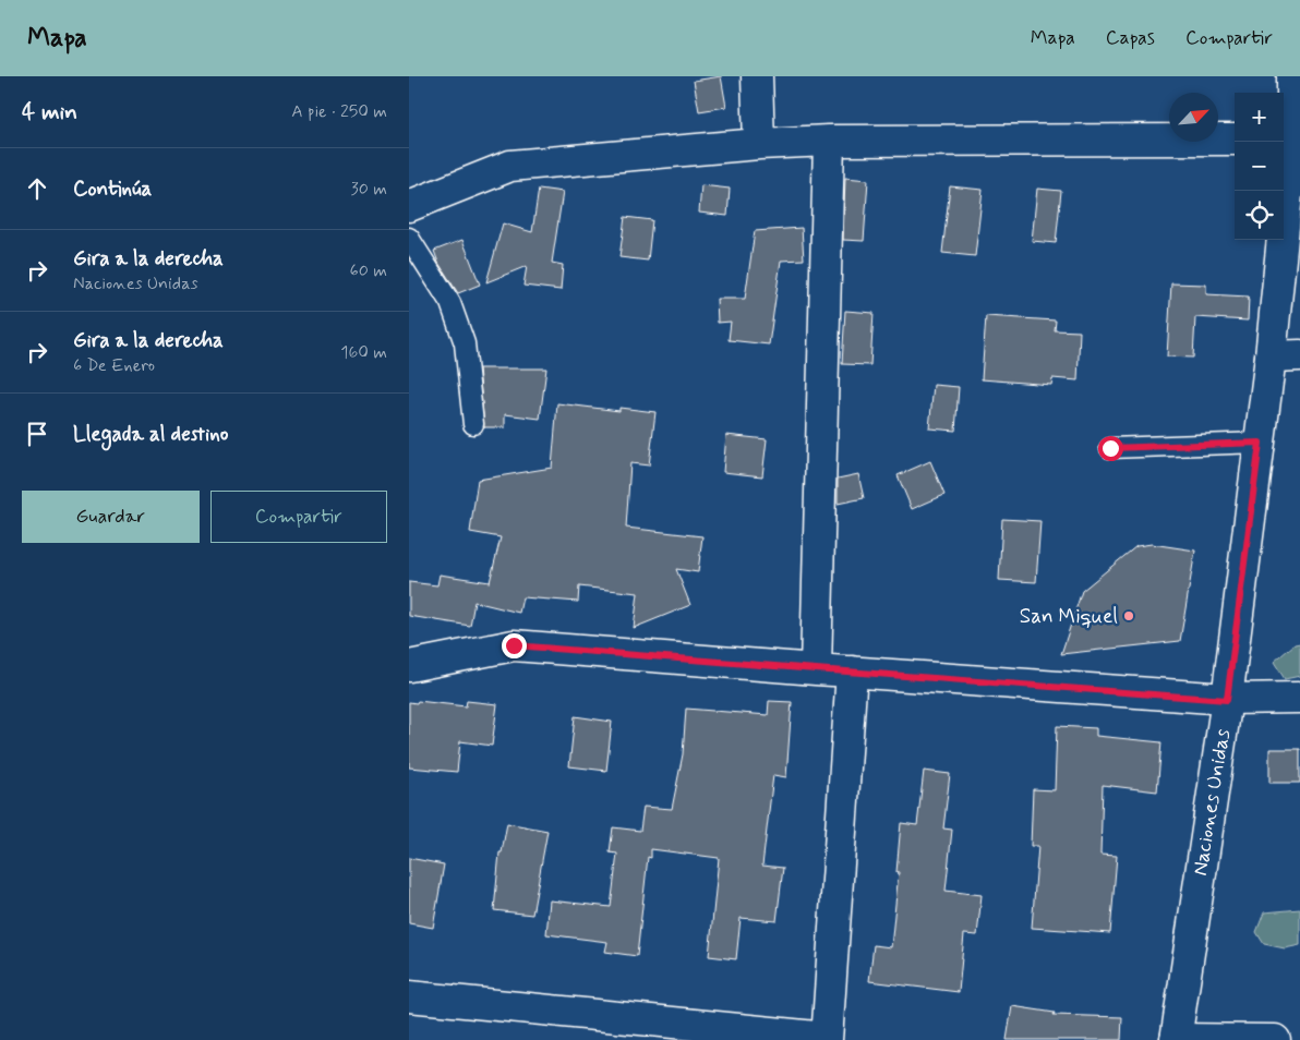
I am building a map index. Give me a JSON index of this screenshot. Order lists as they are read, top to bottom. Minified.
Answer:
{"streets":{"street":["Naciones Unidas"]},"places":["San Miquel"],"north":"top right","page":{"header":"Mapa","nav":["Mapa","Capas","Compartir"],"heading":["4 min","A pie · 250 m"],"map_buttons":["+","−"],"list":[["Continúa","30 m"],["Gira a la derecha","Naciones Unidas","60 m"],["Gira a la derecha","6 De Enero","160 m"],"Llegada al destino"],"buttons":["Guardar","Compartir"]}}
